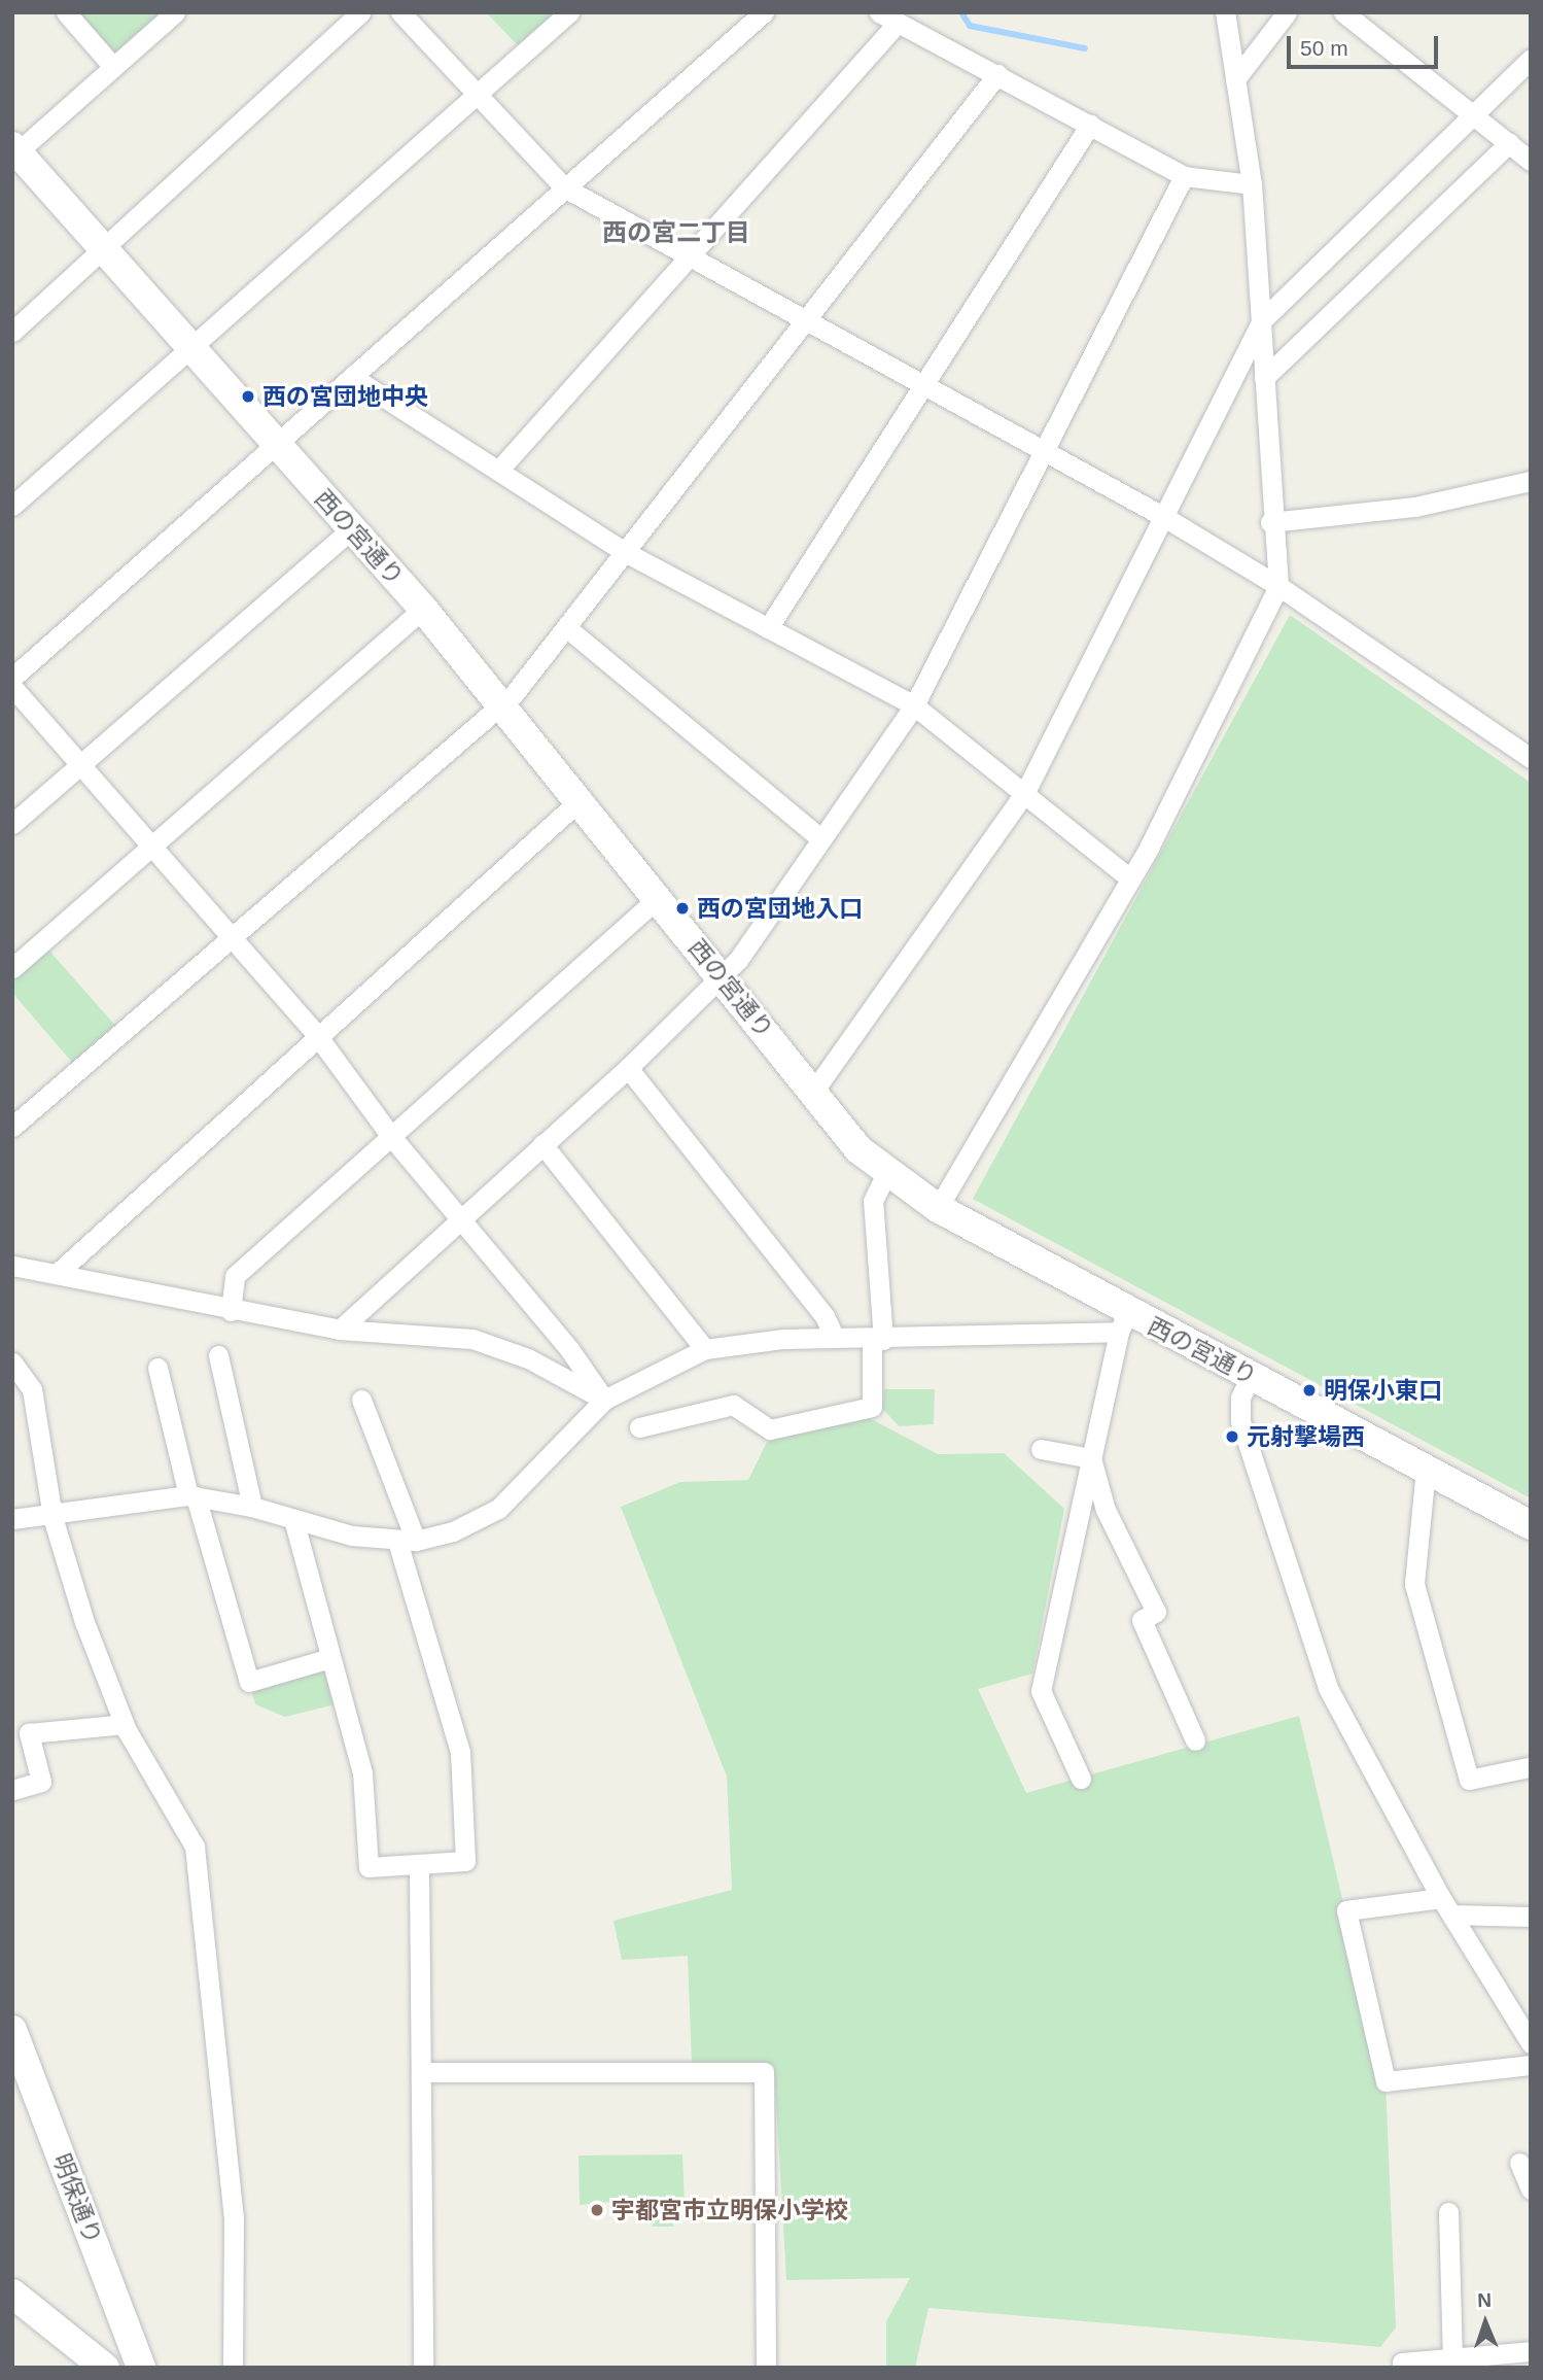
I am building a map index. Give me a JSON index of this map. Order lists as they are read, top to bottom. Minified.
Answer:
{"streets":{"street":["西の宮通り","明保通り"]},"districts":["西の宮二丁目"],"places":["西の宮団地中央","西の宮団地入口","明保小東口","元射撃場西","宇都宮市立明保小学校"],"scale_bar":"50 m","north":"top"}
